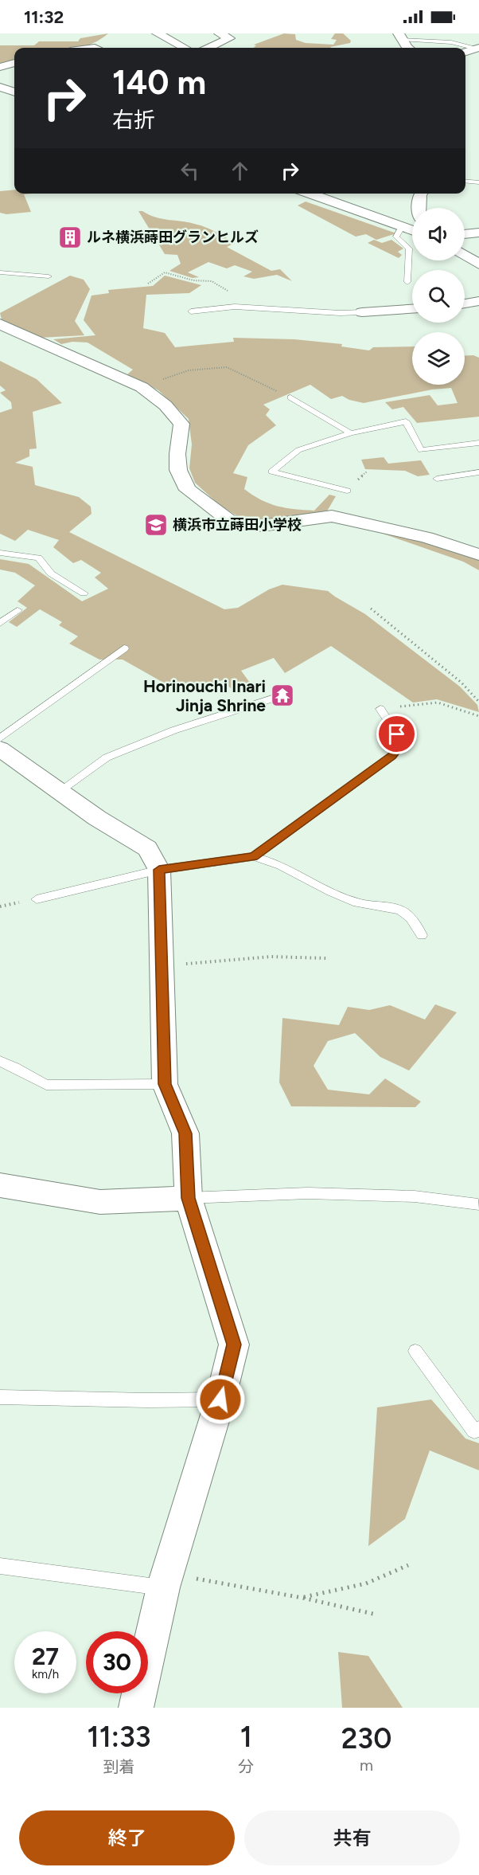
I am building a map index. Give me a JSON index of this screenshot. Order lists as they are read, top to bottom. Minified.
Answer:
{"places":{"building":["ルネ横浜蒔田グランヒルズ"],"school or university":["横浜市立蒔田小学校"],"temple":["Horinouchi Inari Jinja Shrine"]},"page":{"status":"11:32","turn":["140 m","右折"],"speed":"27 km/h","limit":"30","eta":["11:33","到着","1","分","230","m"],"buttons":["終了","共有"]}}
